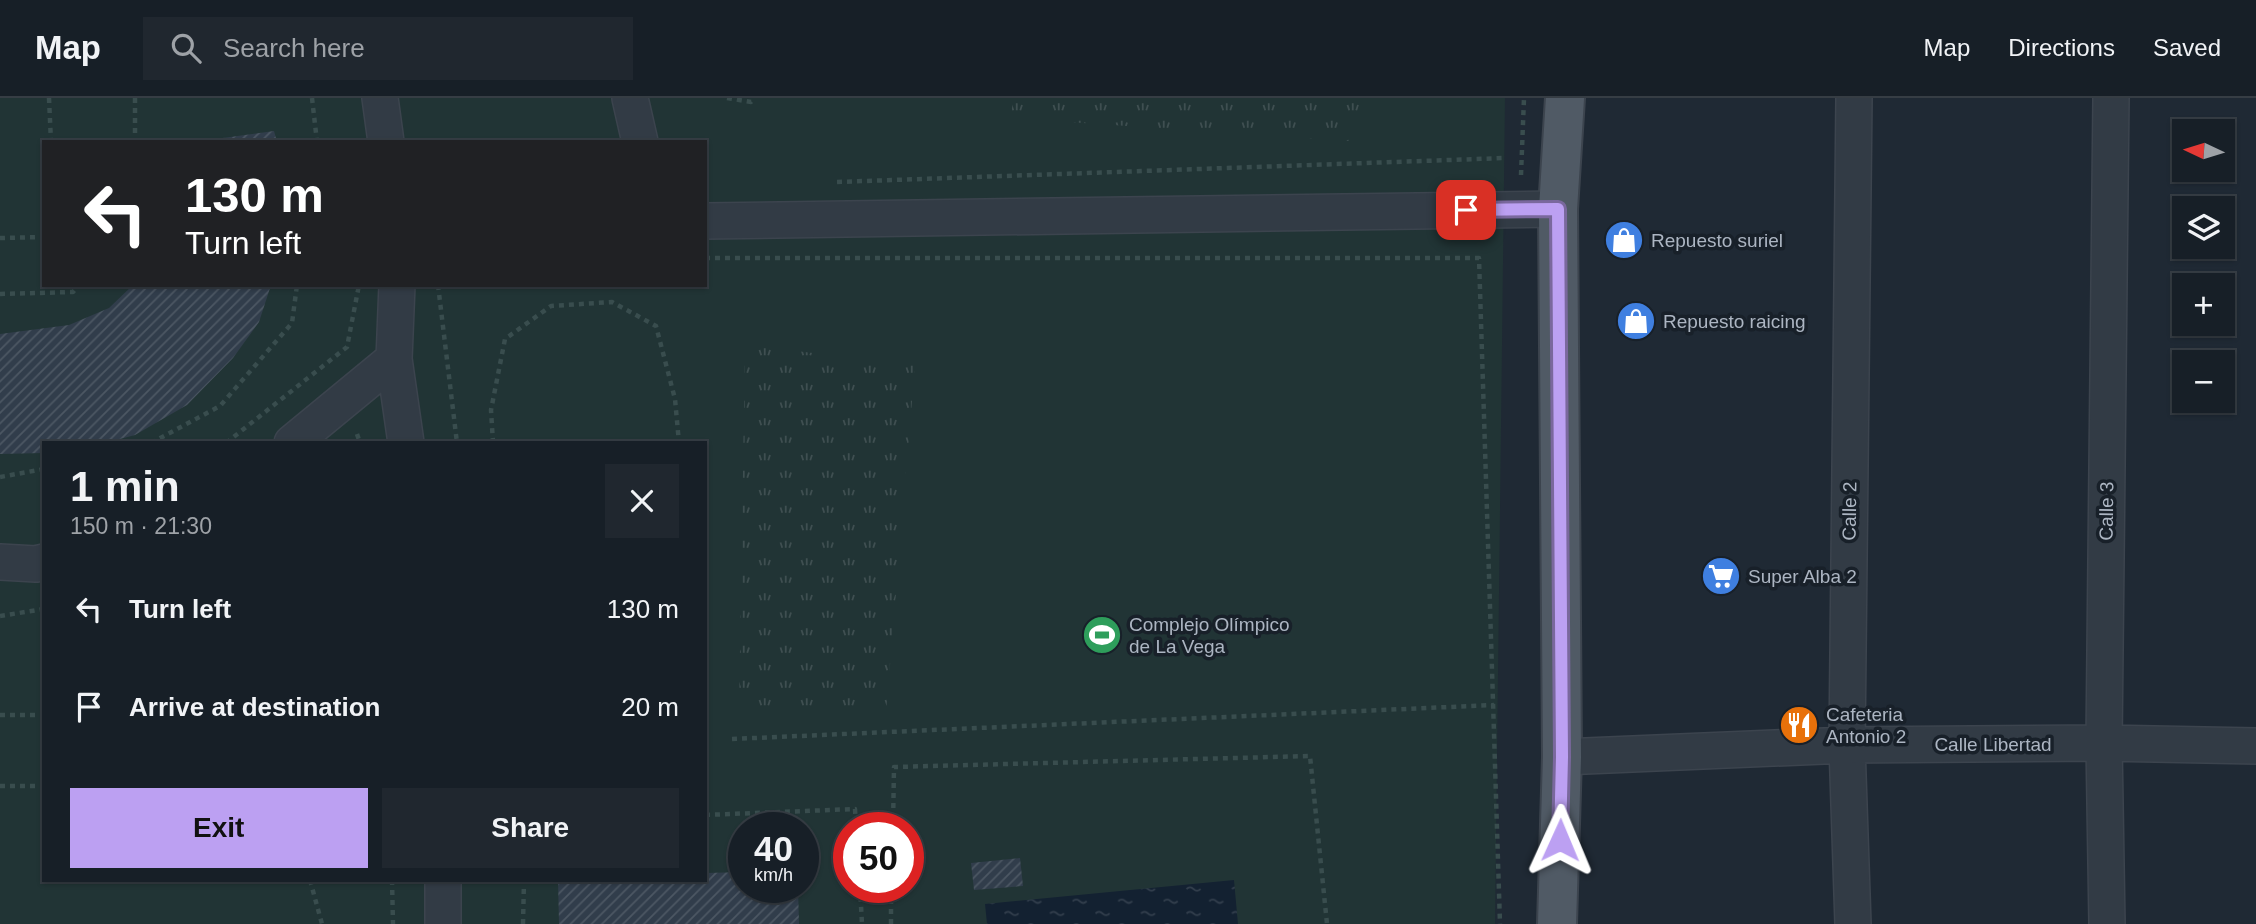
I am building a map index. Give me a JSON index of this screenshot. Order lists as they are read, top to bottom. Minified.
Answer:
{"streets":{"street":["Calle 2","Calle 3","Calle Libertad"]},"crossings":[["Calle 2","Calle Libertad"],["Calle 3","Calle Libertad"]],"places":{"shop":["Repuesto suriel","Repuesto raicing"],"supermarket":["Super Alba 2"],"sports":["Complejo Olímpico de La Vega"],"restaurant":["Cafeteria Antonio 2"]},"north":"left","page":{"header":"Map","search":"Search here","nav":["Map","Directions","Saved"],"map_buttons":["+","−"],"turn":["130 m","Turn left"],"heading":["1 min","150 m · 21:30"],"list":[{"name":"Turn left","value":"130 m"},{"name":"Arrive at destination","value":"20 m"}],"buttons":["Exit","Share"],"speed":"40 km/h","limit":"50"}}
